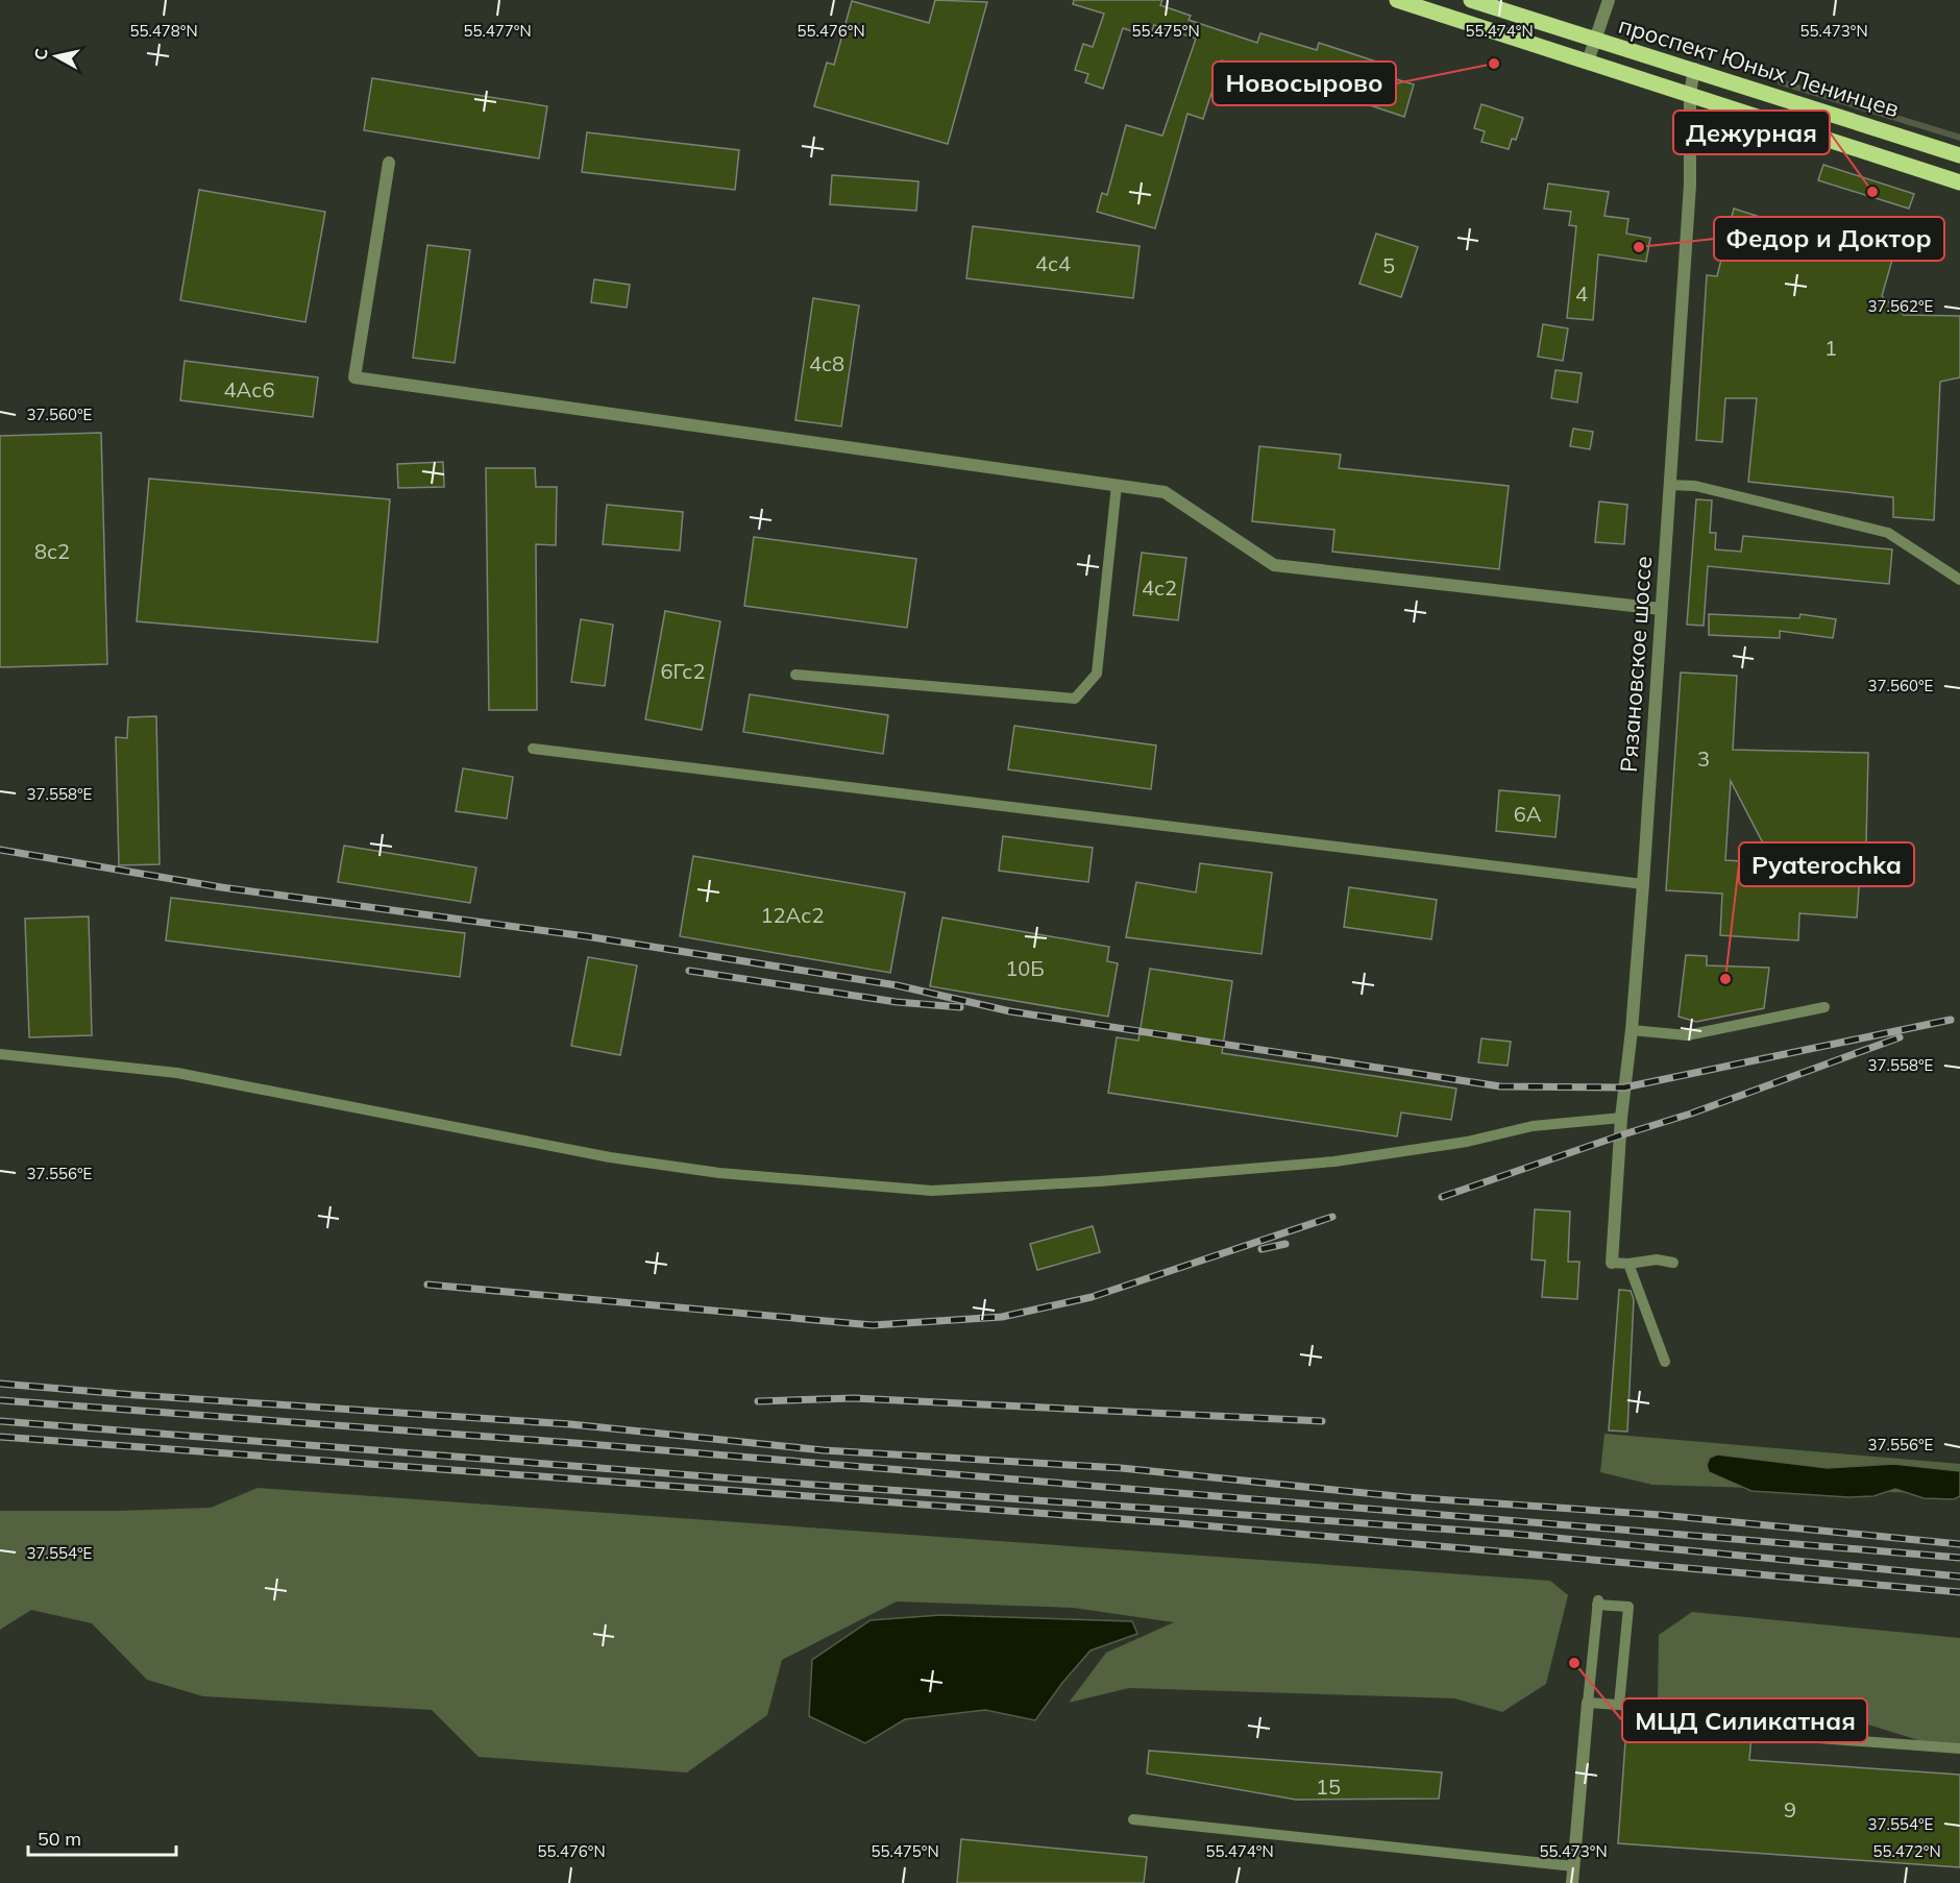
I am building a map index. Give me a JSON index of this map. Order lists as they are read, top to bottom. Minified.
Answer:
{"streets":{"main road":["проспект Юных Ленинцев"],"street":["Рязановское шоссе"]},"crossings":[["проспект Юных Ленинцев","Рязановское шоссе"]],"places":["Новосырово","Дежурная","Федор и Доктор","Pyaterochka","МЦД Силикатная"],"house_numbers":["4с4","5","4","1","4с8","4Ас6","8с2","4с2","6Гс2","3","6А","12Ас2","10Б","15","9"],"scale_bar":"50 m","north":"left","coordinates":["55.478°N","55.477°N","55.476°N","55.475°N","55.474°N","55.473°N","37.562°E","37.560°E","37.558°E","37.556°E","37.554°E","55.472°N"]}
